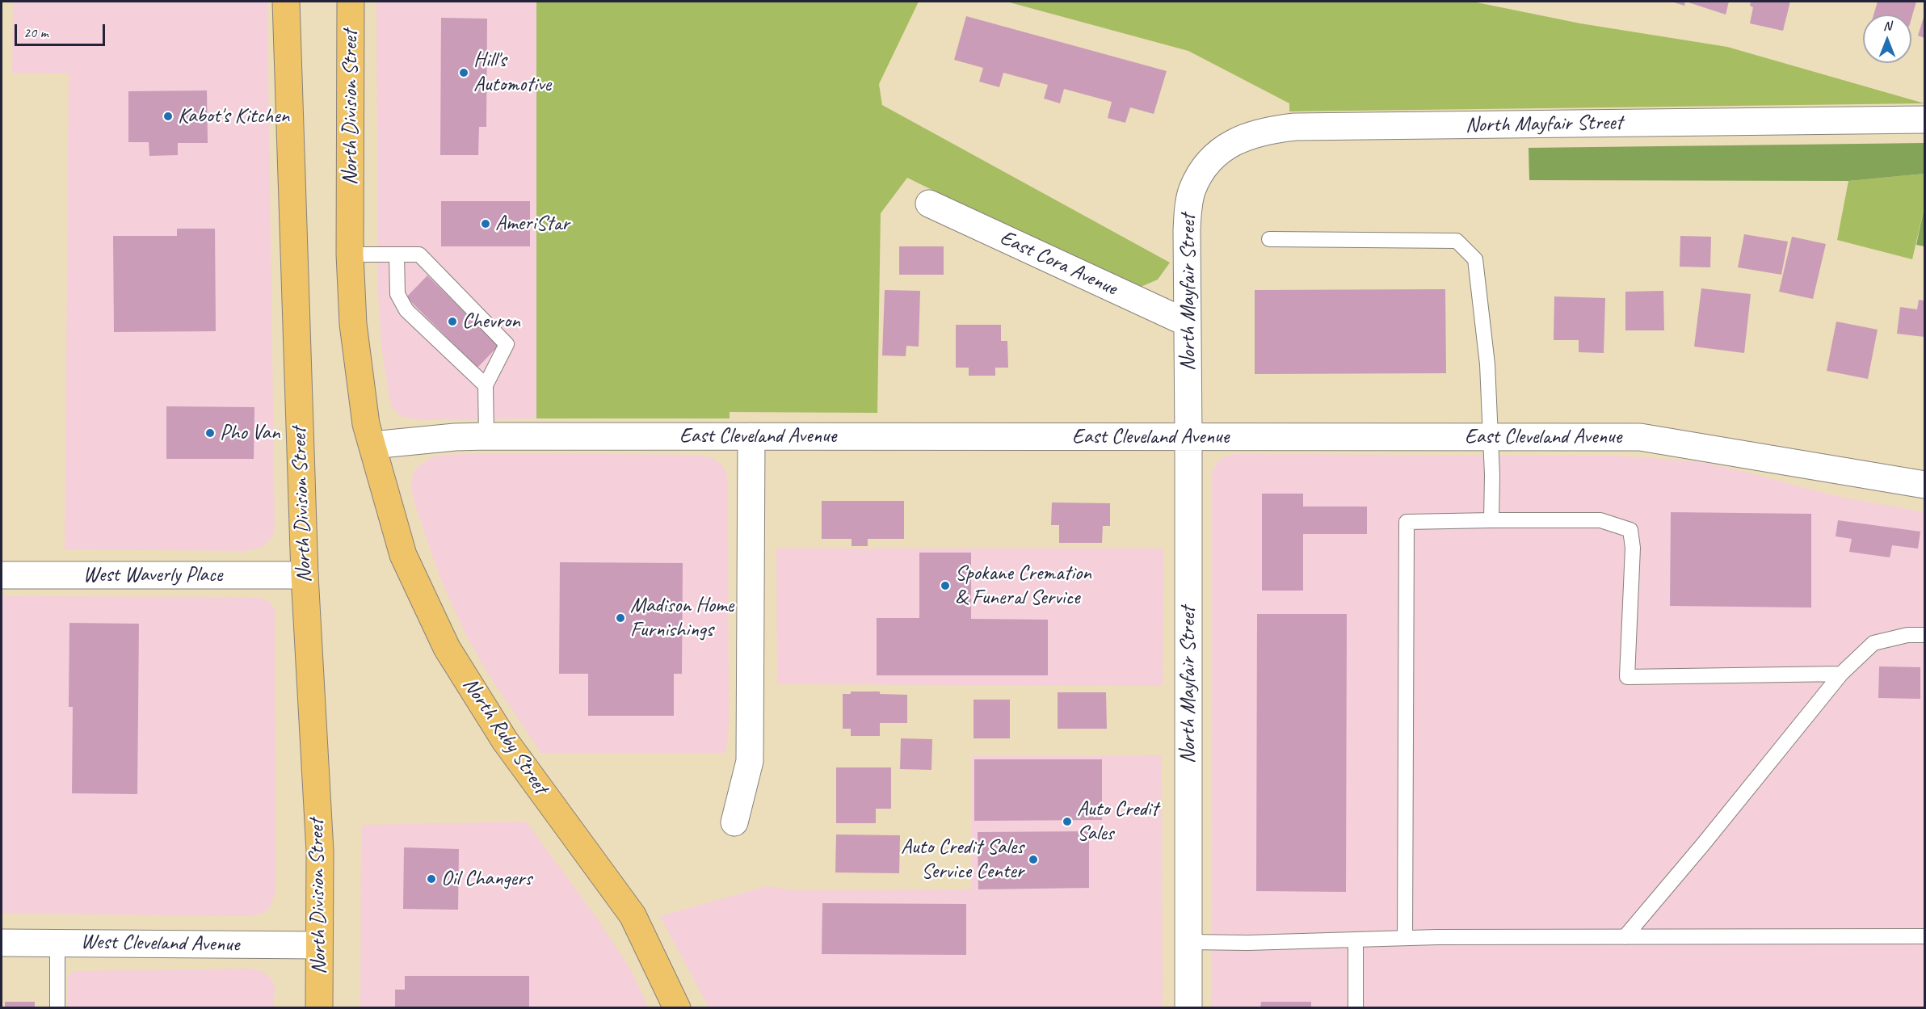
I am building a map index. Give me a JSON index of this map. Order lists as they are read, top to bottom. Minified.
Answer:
{"streets":{"main road":["North Division Street","North Ruby Street"],"street":["North Mayfair Street","East Cora Avenue","East Cleveland Avenue","West Waverly Place","West Cleveland Avenue"]},"crossings":[["North Division Street","East Cleveland Avenue"],["North Division Street","West Waverly Place"],["North Division Street","North Ruby Street"],["North Division Street","West Cleveland Avenue"],["North Mayfair Street","East Cora Avenue"],["North Mayfair Street","East Cleveland Avenue"],["East Cleveland Avenue","North Ruby Street"]],"places":["Hill's Automotive","Kabot's Kitchen","AmeriStar","Chevron","Pho Van","Spokane Cremation & Funeral Service","Madison Home Furnishings","Auto Credit Sales","Auto Credit Sales Service Center","Oil Changers"],"scale_bar":"20 m","north":"top"}
